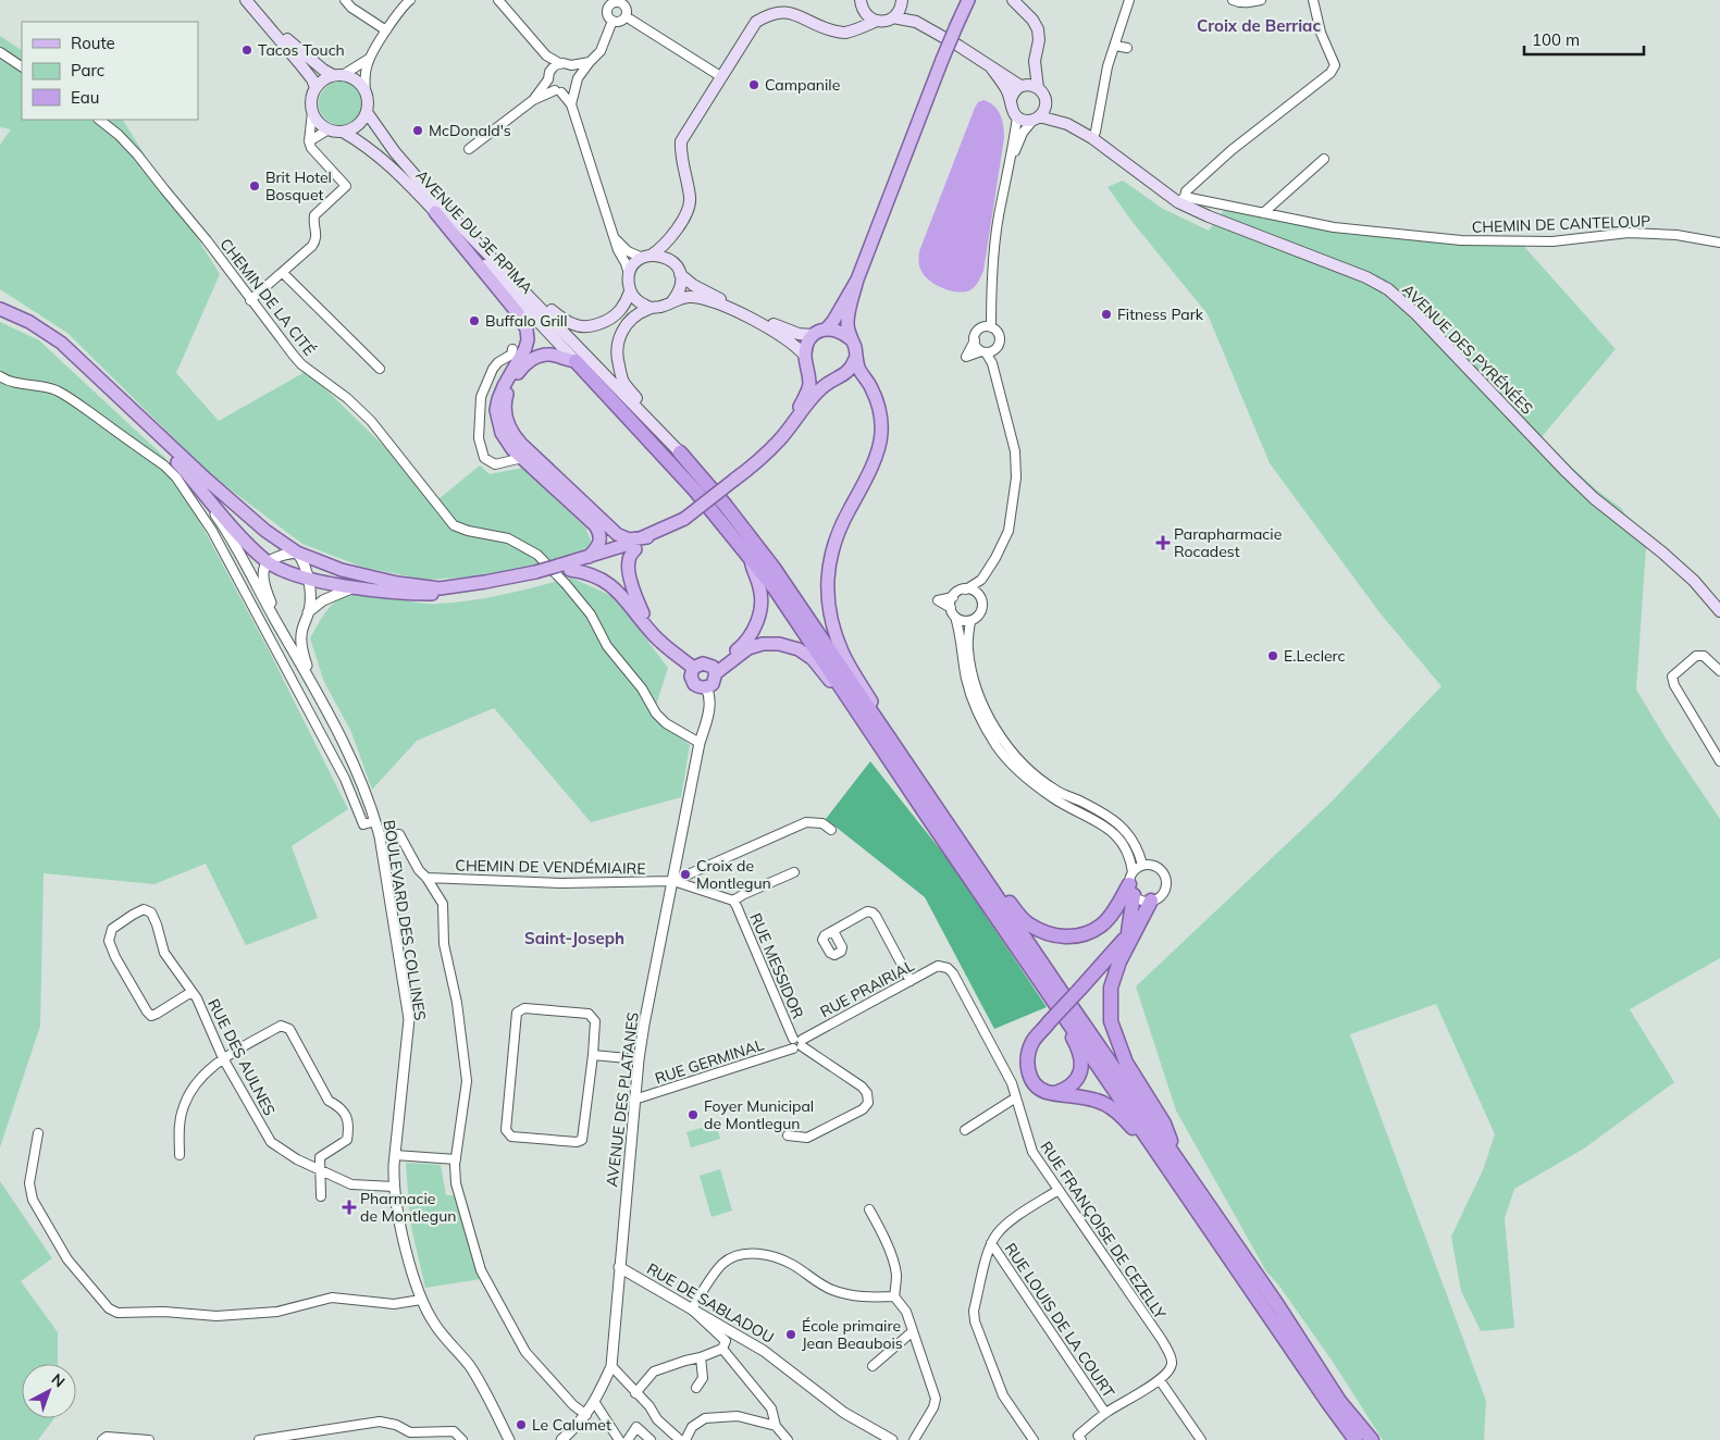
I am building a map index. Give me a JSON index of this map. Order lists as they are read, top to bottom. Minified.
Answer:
{"streets":{"main road":["AVENUE DU 3E RPIMA","AVENUE DES PYRÉNÉES"],"street":["CHEMIN DE CANTELOUP","CHEMIN DE LA CITÉ","CHEMIN DE VENDÉMIAIRE","BOULEVARD DES COLLINES","RUE MESSIDOR","RUE PRAIRIAL","RUE DES AULNES","RUE GERMINAL","AVENUE DES PLATANES","RUE FRANÇOISE DE CEZELLY","RUE DE SABLADOU","RUE LOUIS DE LA COURT"]},"crossings":[["CHEMIN DE CANTELOUP","AVENUE DES PYRÉNÉES"],["CHEMIN DE LA CITÉ","AVENUE DES PLATANES"],["CHEMIN DE VENDÉMIAIRE","RUE MESSIDOR"],["CHEMIN DE VENDÉMIAIRE","AVENUE DES PLATANES"],["BOULEVARD DES COLLINES","RUE DES AULNES"],["RUE MESSIDOR","RUE PRAIRIAL"],["RUE MESSIDOR","RUE GERMINAL"],["RUE MESSIDOR","AVENUE DES PLATANES"],["RUE PRAIRIAL","RUE GERMINAL"],["RUE PRAIRIAL","RUE FRANÇOISE DE CEZELLY"],["RUE GERMINAL","AVENUE DES PLATANES"],["AVENUE DES PLATANES","RUE DE SABLADOU"]],"districts":["Croix de Berriac","Saint-Joseph"],"places":{"other":["Tacos Touch","Campanile","McDonald's","Brit Hotel Bosquet","Fitness Park","Buffalo Grill","E.Leclerc","Croix de Montlegun","Foyer Municipal de Montlegun","École primaire Jean Beaubois","Le Calumet"],"health":["Parapharmacie Rocadest","Pharmacie de Montlegun"]},"legend":["Route","Parc","Eau"],"scale_bar":"100 m","north":"top right"}
